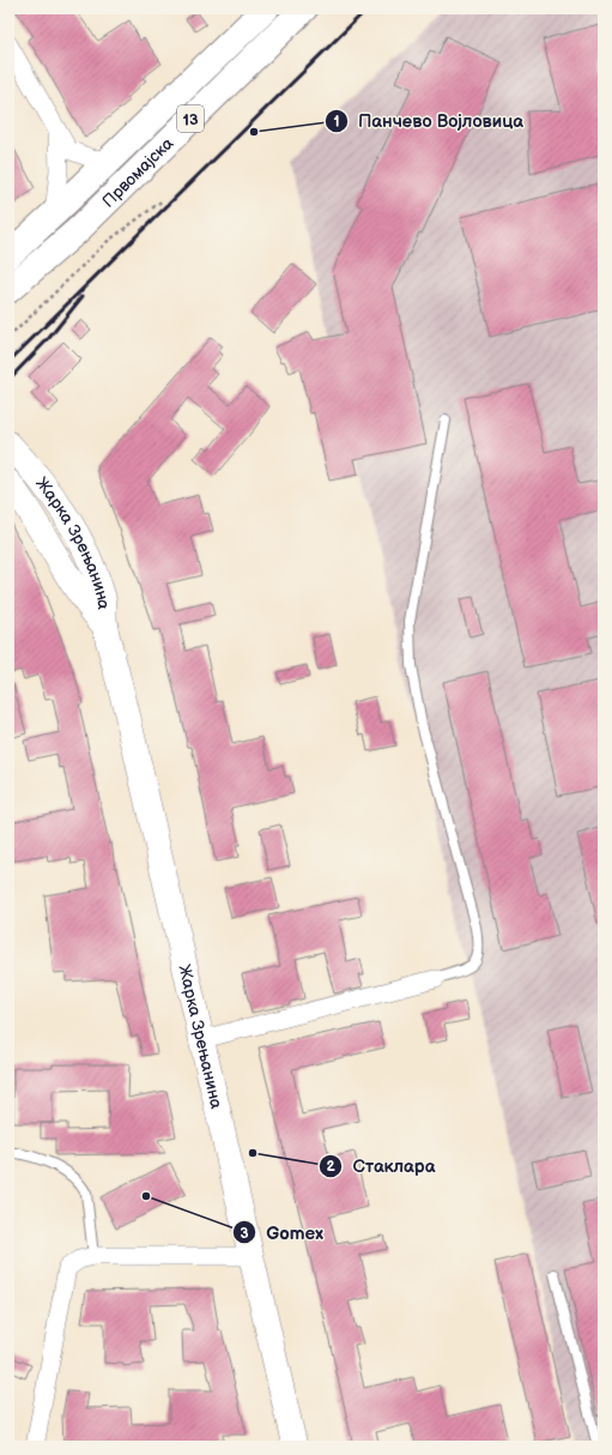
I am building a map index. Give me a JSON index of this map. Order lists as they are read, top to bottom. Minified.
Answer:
{"streets":{"main road":["13","Првомајска"],"street":["Жарка Зрењанина"]},"places":["Панчево Војловица","Стаклара","Gomex"]}
